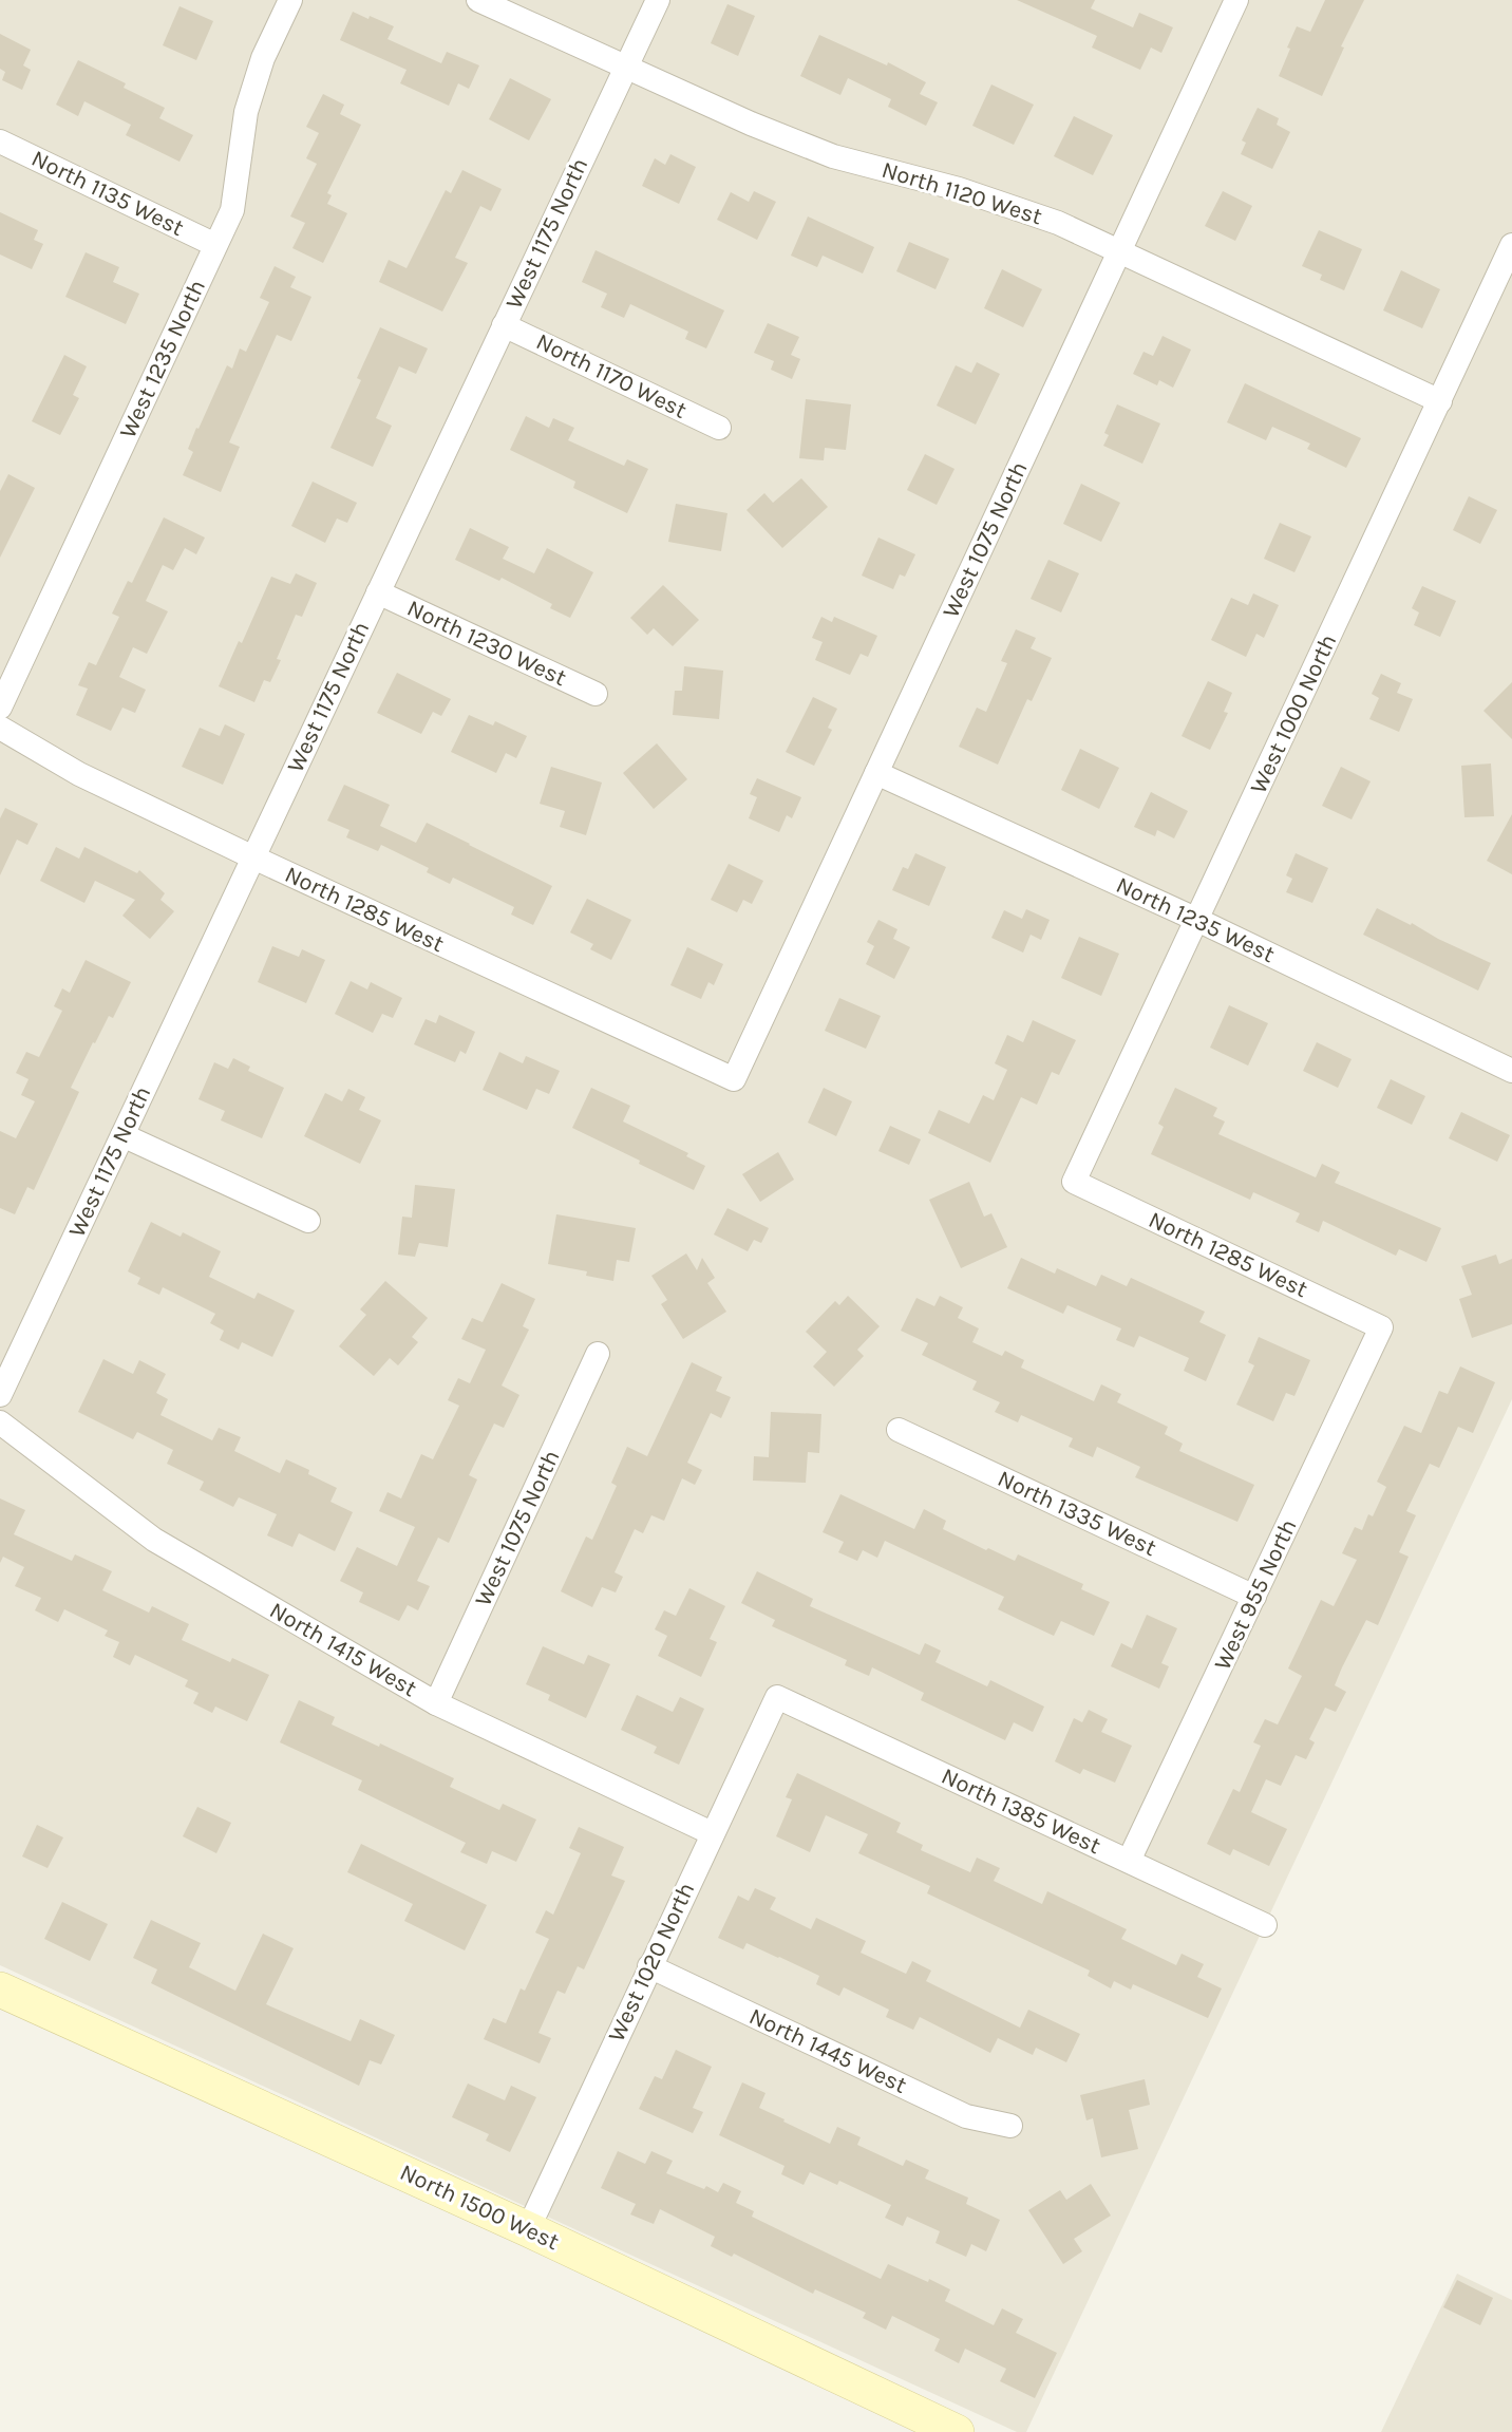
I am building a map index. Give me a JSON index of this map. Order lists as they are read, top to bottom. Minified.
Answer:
{"streets":{"street":["North 1135 West","North 1120 West","West 1175 North","West 1235 North","North 1170 West","West 1075 North","North 1230 West","West 1000 North","North 1285 West","North 1235 West","North 1335 West","West 955 North","North 1415 West","North 1385 West","West 1020 North","North 1445 West","North 1500 West"]},"crossings":[["North 1135 West","West 1235 North"],["North 1120 West","West 1175 North"],["North 1120 West","West 1075 North"],["North 1120 West","West 1000 North"],["West 1175 North","North 1170 West"],["West 1175 North","North 1230 West"],["West 1175 North","North 1285 West"],["West 1075 North","North 1285 West"],["West 1075 North","North 1235 West"],["West 1075 North","North 1415 West"],["West 1000 North","North 1285 West"],["West 1000 North","North 1235 West"],["North 1285 West","West 955 North"],["North 1335 West","West 955 North"],["West 955 North","North 1385 West"],["North 1415 West","West 1020 North"],["North 1385 West","West 1020 North"],["West 1020 North","North 1445 West"],["West 1020 North","North 1500 West"]]}
